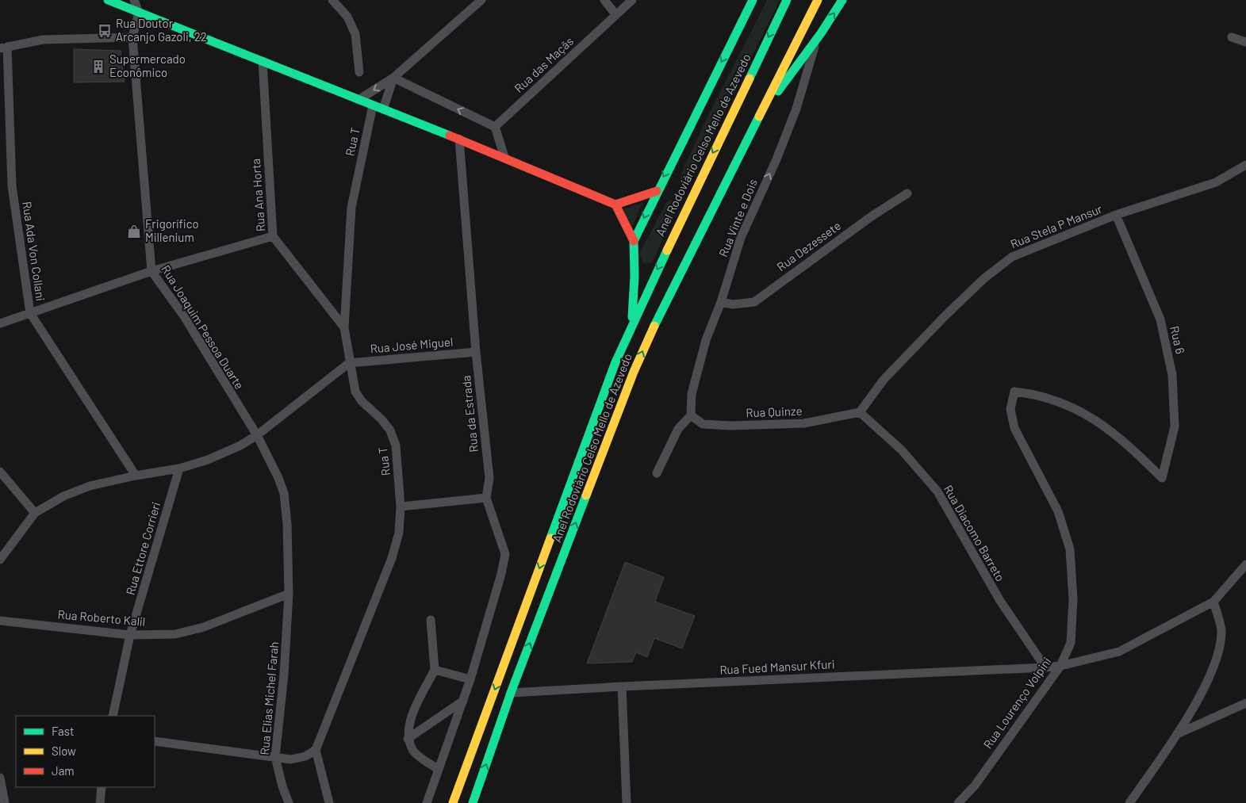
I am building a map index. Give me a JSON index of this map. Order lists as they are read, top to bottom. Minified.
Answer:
{"streets":{"main road":["Anel Rodoviário Celso Mello de Azevedo"],"street":["Rua das Maçãs","Rua T","Rua Ana Horta","Rua Vinte e Dois","Rua Stela P Mansur","Rua Dezessete","Rua Ada Von Collani","Rua Joaquim Pessoa Duarte","Rua 6","Rua José Miguel","Rua Quinze","Rua da Estrada","Rua Diacomo Barreto","Rua Ettore Corrieri","Rua Roberto Kalil","Rua Fued Mansur Kfuri","Rua Elias Michel Farah","Rua Lourenço Volpini"]},"crossings":[["Rua T","Rua Ana Horta"],["Rua T","Rua José Miguel"],["Anel Rodoviário Celso Mello de Azevedo","Rua Vinte e Dois"],["Anel Rodoviário Celso Mello de Azevedo","Rua Fued Mansur Kfuri"],["Rua Vinte e Dois","Rua Dezessete"],["Rua Vinte e Dois","Rua Quinze"],["Rua Stela P Mansur","Rua 6"],["Rua Stela P Mansur","Rua Quinze"],["Rua Stela P Mansur","Rua Diacomo Barreto"],["Rua Joaquim Pessoa Duarte","Rua Roberto Kalil"],["Rua Joaquim Pessoa Duarte","Rua Elias Michel Farah"],["Rua 6","Rua Lourenço Volpini"],["Rua José Miguel","Rua da Estrada"],["Rua Quinze","Rua Diacomo Barreto"],["Rua Diacomo Barreto","Rua Fued Mansur Kfuri"],["Rua Ettore Corrieri","Rua Roberto Kalil"],["Rua Roberto Kalil","Rua Elias Michel Farah"]],"one_way":["Rua Vinte e Dois"],"places":{"bus stop":["Rua Doutor Arcanjo Gazoli, 22"],"building":["Supermercado Econômico"],"shop":["Frigorífico Millenium"]},"legend":["Fast","Slow","Jam"]}
